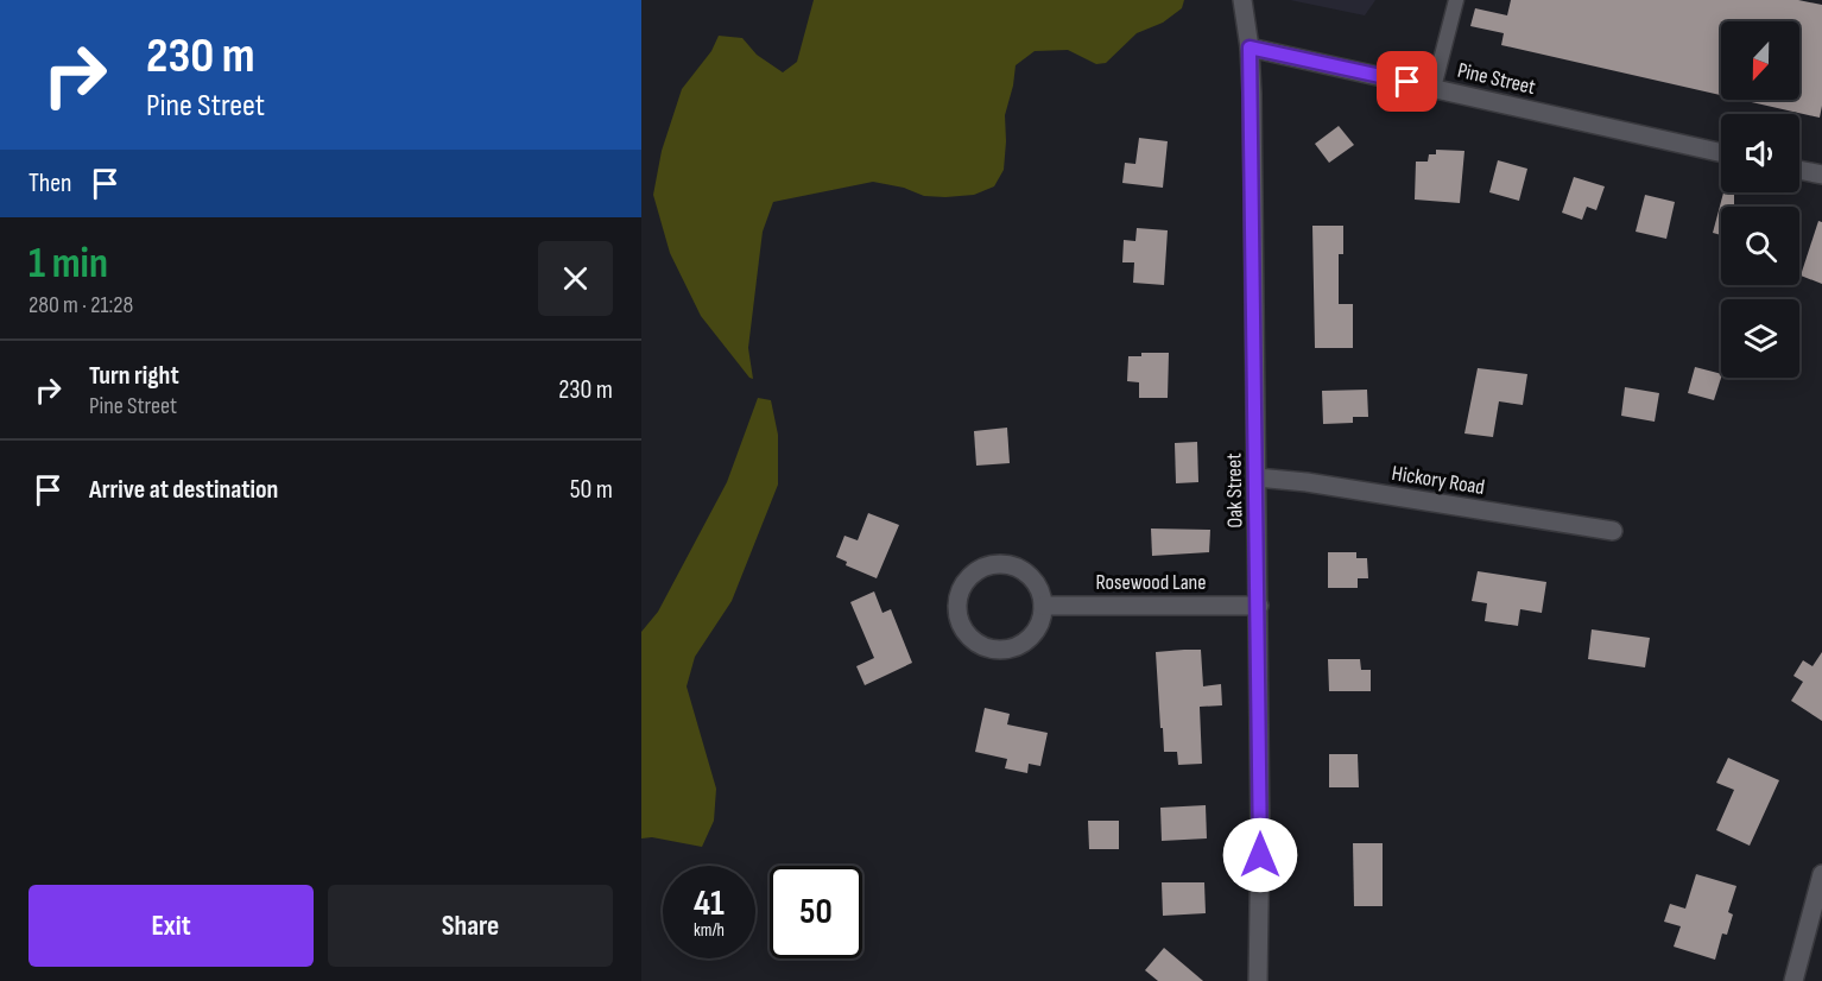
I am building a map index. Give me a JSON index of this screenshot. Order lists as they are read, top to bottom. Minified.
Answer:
{"streets":{"main road":["Pine Street","Hickory Road","Oak Street","Rosewood Lane"]},"crossings":[["Pine Street","Oak Street"],["Hickory Road","Oak Street"],["Oak Street","Rosewood Lane"]],"north":"bottom","page":{"turn":["230 m","Pine Street"],"then":"Then","heading":["1 min","280 m · 21:28"],"list":[{"name":"Turn right","note":"Pine Street","value":"230 m"},{"name":"Arrive at destination","value":"50 m"}],"speed":"41 km/h","limit":"50","buttons":["Exit","Share"]}}
